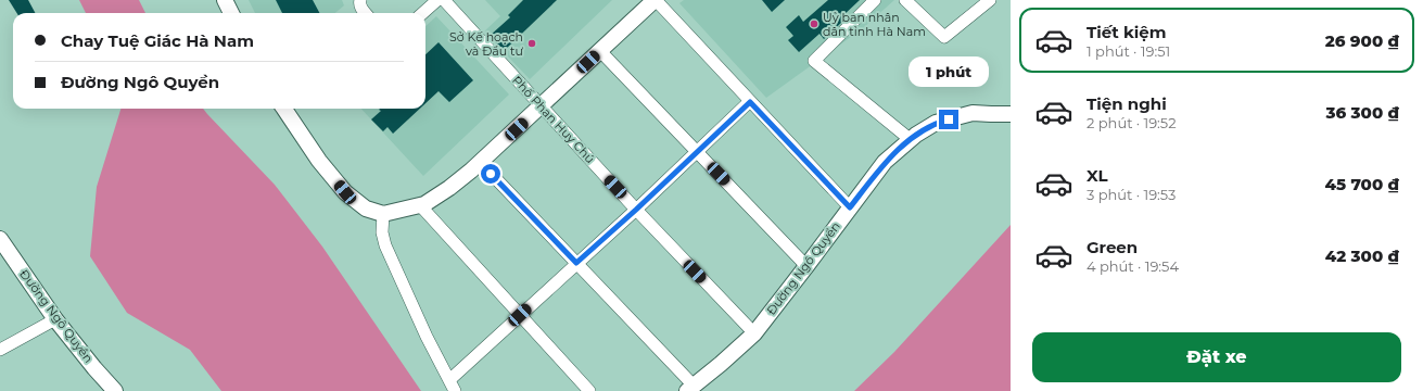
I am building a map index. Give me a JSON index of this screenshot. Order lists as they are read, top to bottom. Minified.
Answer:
{"streets":{"street":["Phố Phan Huy Chú","Đường Ngô Quyền"]},"crossings":[["Phố Phan Huy Chú","Đường Ngô Quyền"]],"places":["Uỷ ban nhân dân tỉnh Hà Nam","Sở Kế hoạch và Đầu tư"],"page":{"list":[{"name":"Tiết kiệm","note":"1 phút · 19:51","value":"26 900 ₫"},{"name":"Tiện nghi","note":"2 phút · 19:52","value":"36 300 ₫"},{"name":"XL","note":"3 phút · 19:53","value":"45 700 ₫"},{"name":"Green","note":"4 phút · 19:54","value":"42 300 ₫"}],"banner":["Chay Tuệ Giác Hà Nam","Đường Ngô Quyền"],"bubble":"1 phút","buttons":"Đặt xe"}}
